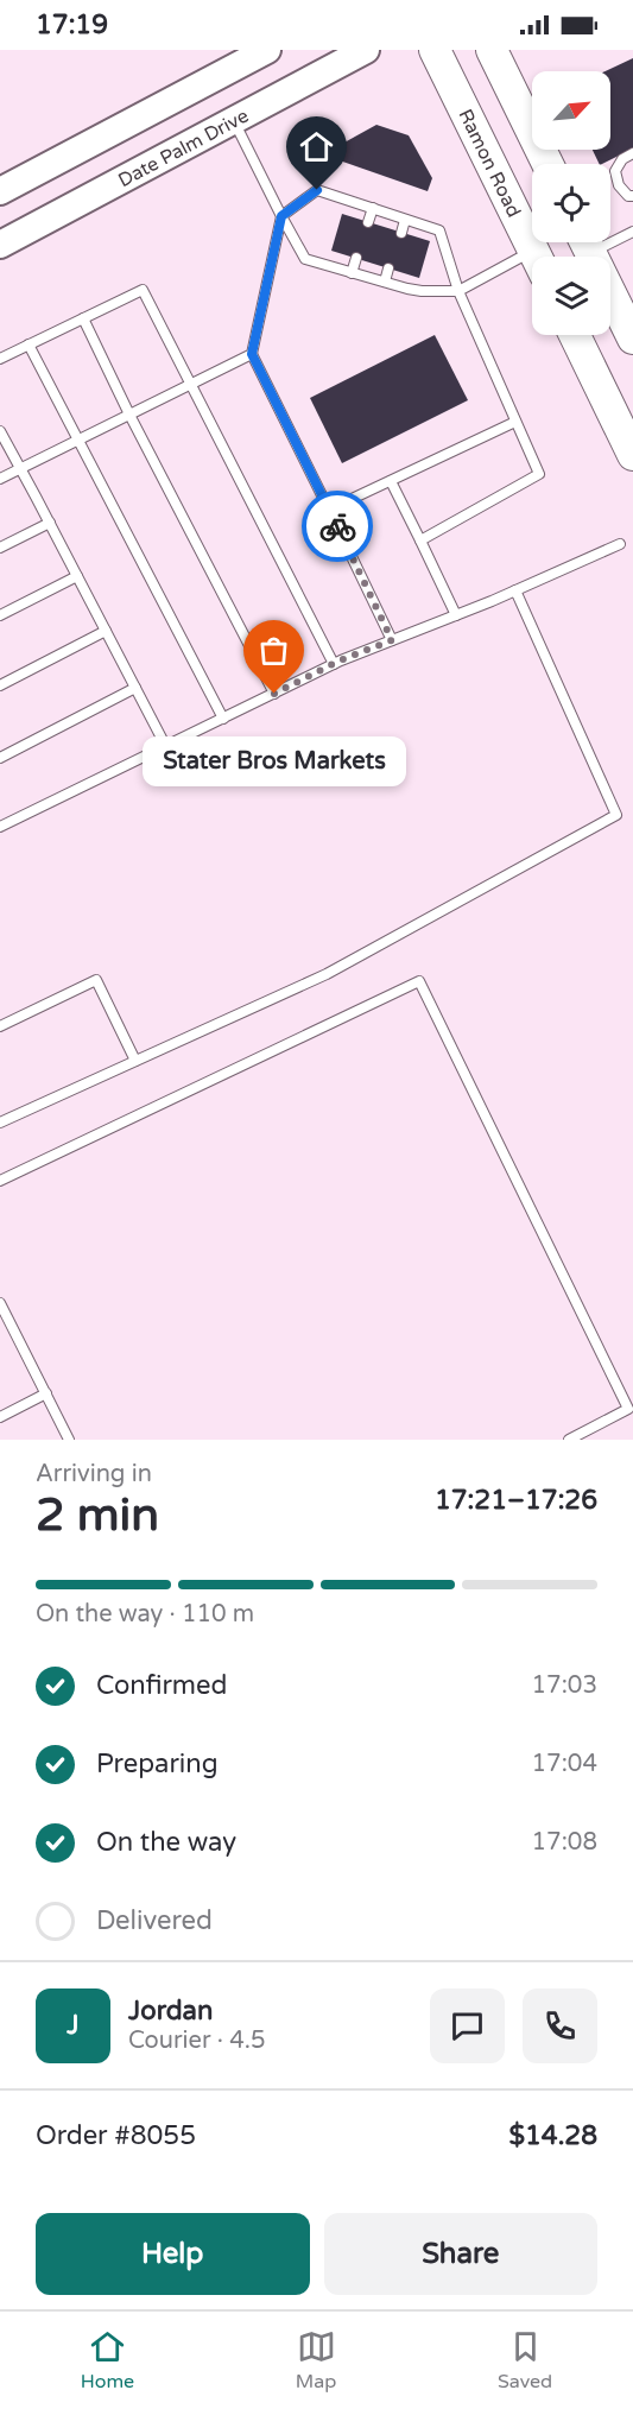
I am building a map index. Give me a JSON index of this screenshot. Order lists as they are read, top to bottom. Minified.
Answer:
{"streets":{"main road":["Date Palm Drive","Ramon Road"]},"places":["Stater Bros Markets"],"north":"top right","page":{"status":"17:19","bubble":"Stater Bros Markets","heading":["2 min","Arriving in","17:21–17:26"],"panel":["Jordan","Courier · 4.5","Order #8055","$14.28"],"bar":"On the way · 110 m","list":[["Confirmed","17:03"],["Preparing","17:04"],["On the way","17:08"],"Delivered"],"round":"J","buttons":["Help","Share"],"tabs":["Home","Map","Saved"]}}
